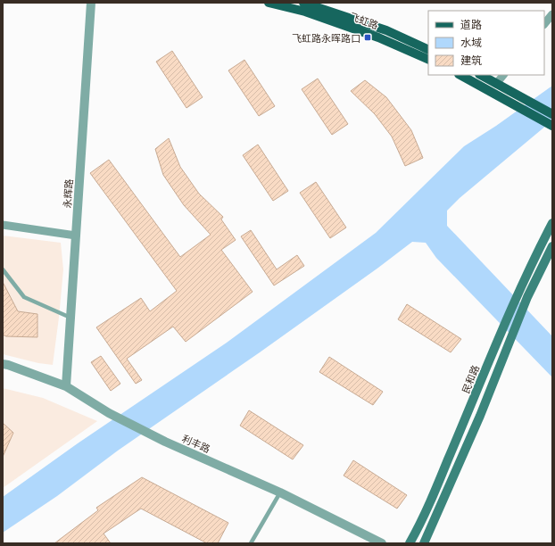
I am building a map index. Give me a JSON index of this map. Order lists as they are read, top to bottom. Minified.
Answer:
{"streets":{"main road":["飞虹路","民和路"],"street":["永辉路","利丰路"]},"crossings":[["永辉路","利丰路"]],"places":{"transit":["飞虹路永晖路口"]},"legend":["道路","水域","建筑"]}
